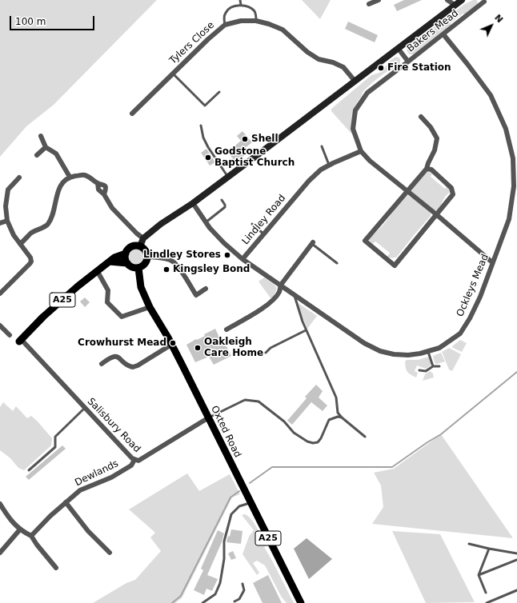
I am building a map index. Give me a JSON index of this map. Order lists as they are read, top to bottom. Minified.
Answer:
{"streets":{"main road":["A25","Oxted Road"],"street":["Bakers Mead","Tylers Close","Lindley Road","Ockleys Mead","Salisbury Road","Dewlands"]},"crossings":[["Bakers Mead","Lindley Road"],["Bakers Mead","Ockleys Mead"],["Lindley Road","Ockleys Mead"],["A25","Salisbury Road"],["A25","Oxted Road"],["Salisbury Road","Oxted Road"],["Salisbury Road","Dewlands"]],"places":["Fire Station","Shell","Godstone Baptist Church","Lindley Stores","Kingsley Bond","Crowhurst Mead","Oakleigh Care Home"],"scale_bar":"100 m","north":"top right"}
